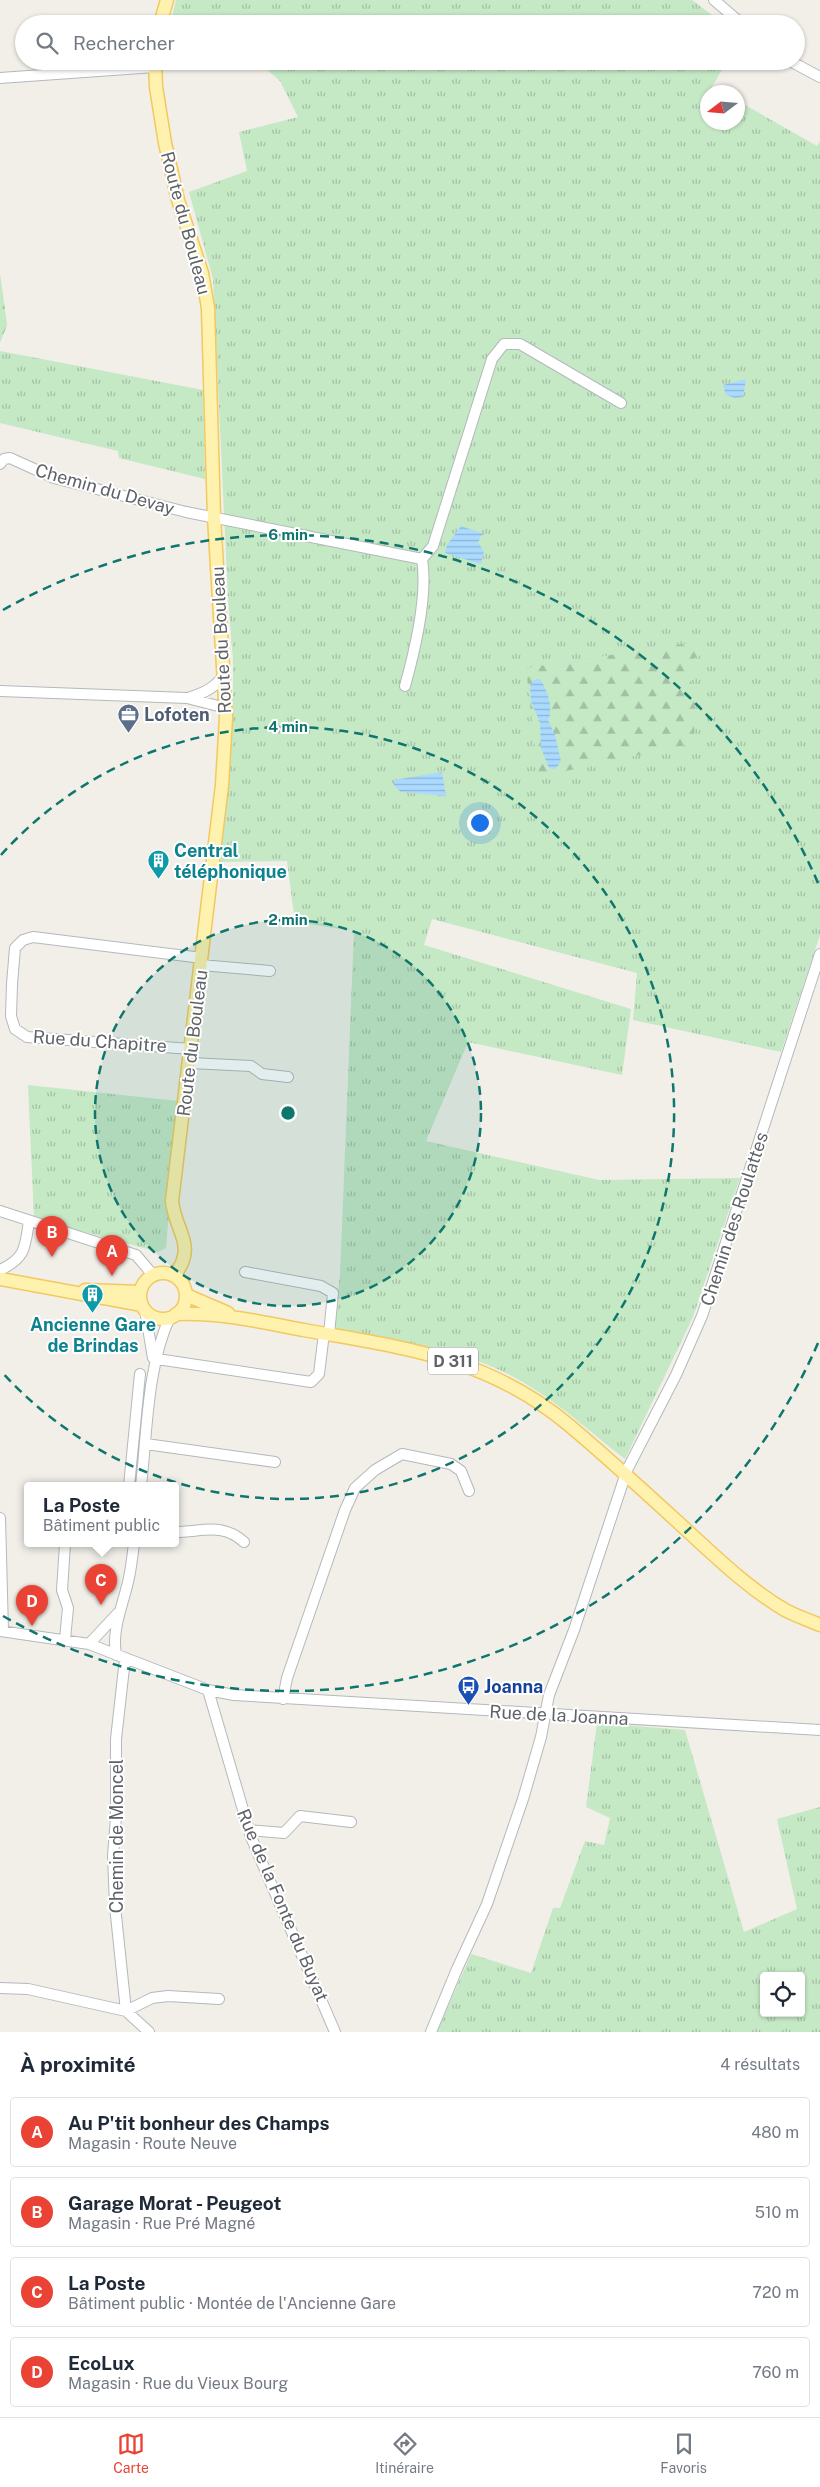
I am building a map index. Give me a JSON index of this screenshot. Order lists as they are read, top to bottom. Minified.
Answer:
{"streets":{"main road":["Route du Bouleau","D 311"],"street":["Chemin du Devay","Rue du Chapitre","Chemin des Roulattes","Rue de la Joanna","Chemin de Moncel","Rue de la Fonte du Buyat"]},"crossings":[["Route du Bouleau","Chemin du Devay"],["Route du Bouleau","Rue du Chapitre"],["Route du Bouleau","D 311"],["Chemin des Roulattes","D 311"],["Chemin des Roulattes","Rue de la Joanna"],["Rue de la Joanna","Chemin de Moncel"],["Rue de la Joanna","Rue de la Fonte du Buyat"]],"places":{"office":["Lofoten"],"building":["Central téléphonique","Ancienne Gare de Brindas"],"bus stop":["Joanna"]},"north":"left","page":{"search":"Rechercher","pins":["B","A","C","D"],"popup":["La Poste","Bâtiment public"],"heading":["À proximité","4 résultats"],"list":[{"mark":"A","name":"Au P'tit bonheur des Champs","note":"Magasin · Route Neuve","value":"480 m"},{"mark":"B","name":"Garage Morat - Peugeot","note":"Magasin · Rue Pré Magné","value":"510 m"},{"mark":"C","name":"La Poste","note":"Bâtiment public · Montée de l'Ancienne Gare","value":"720 m"},{"mark":"D","name":"EcoLux","note":"Magasin · Rue du Vieux Bourg","value":"760 m"}],"nav":["Carte","Itinéraire","Favoris"]},"rings":["6 min","4 min","2 min"]}
